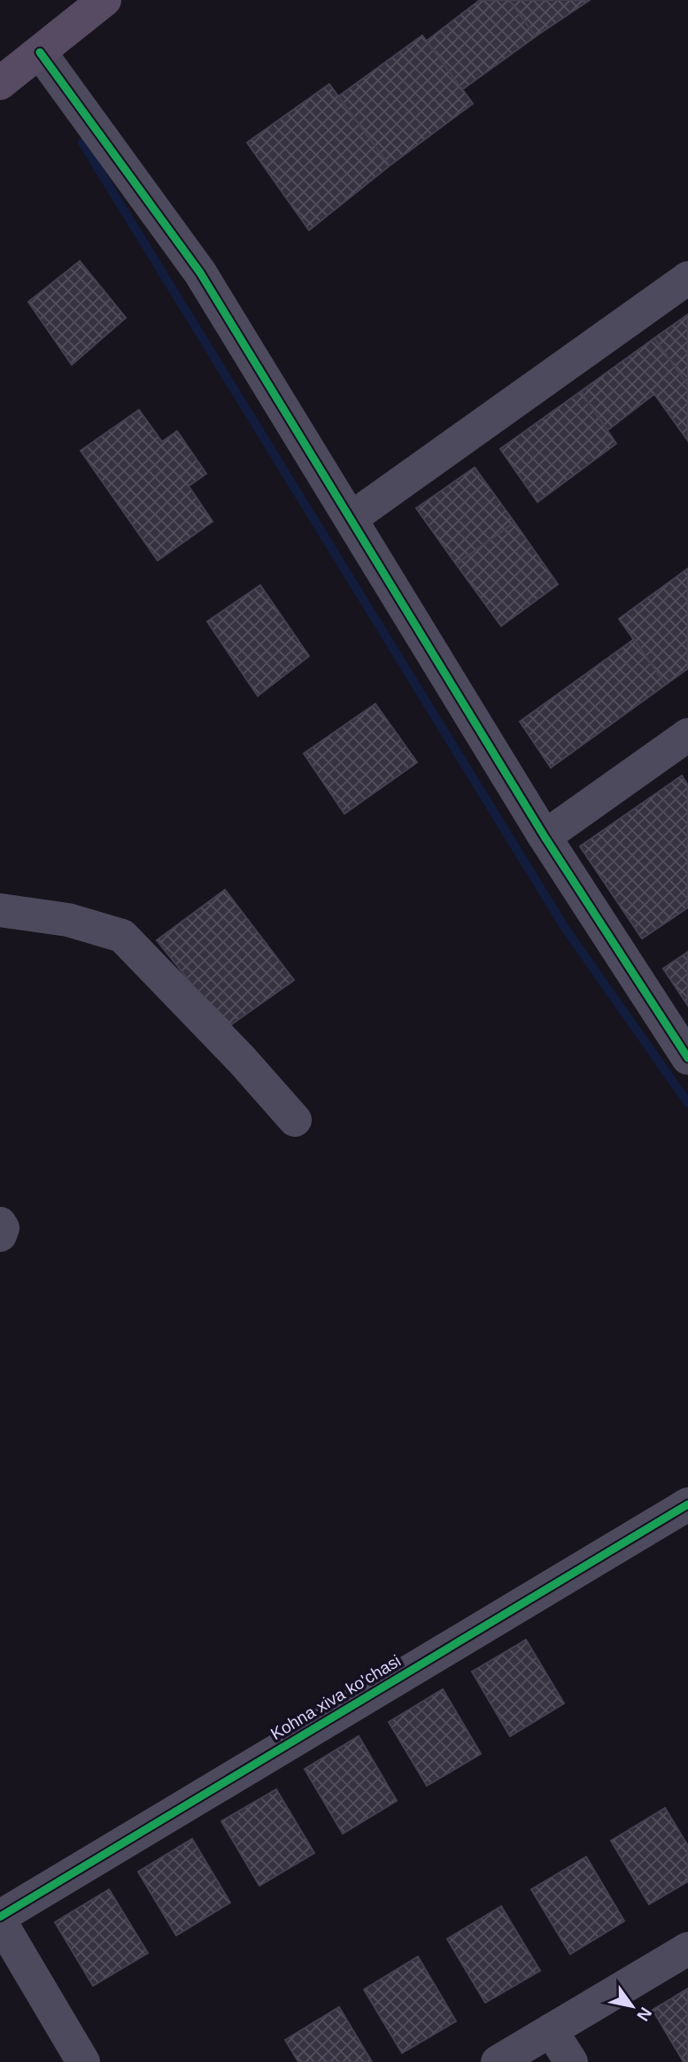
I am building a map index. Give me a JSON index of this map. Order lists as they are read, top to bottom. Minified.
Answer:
{"streets":{"street":["Kohna xiva ko'chasi"]},"north":"bottom right"}
